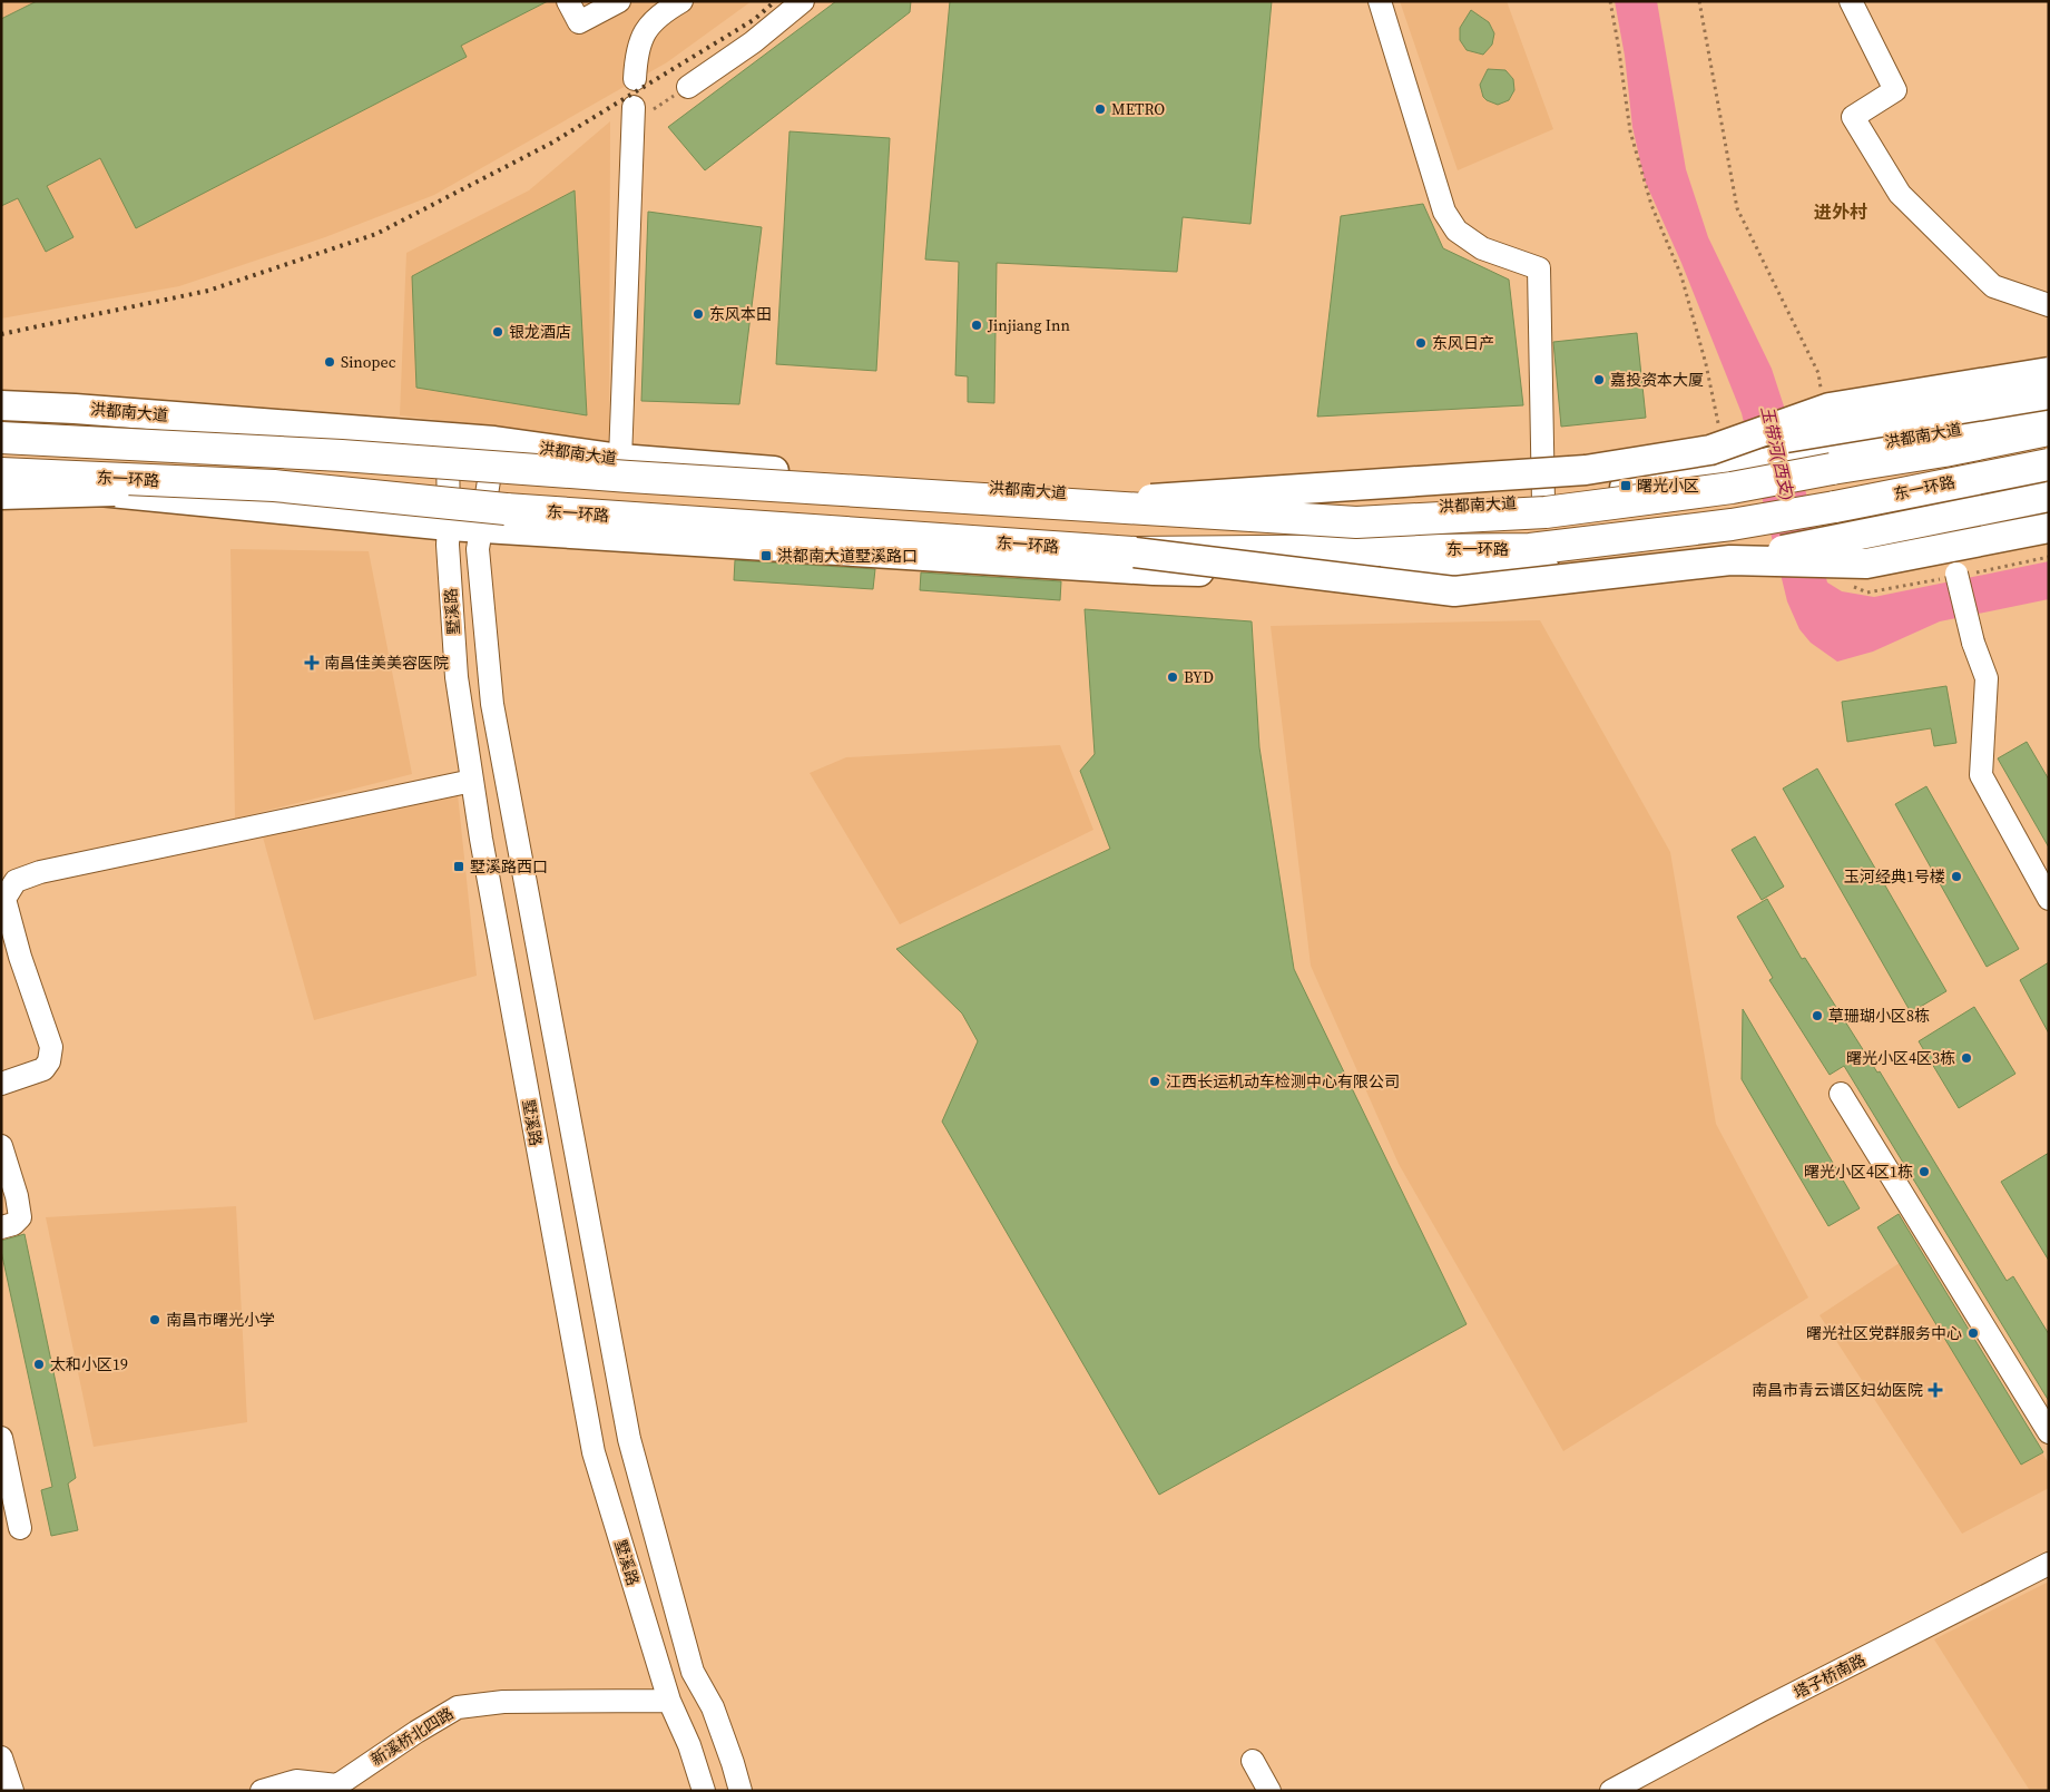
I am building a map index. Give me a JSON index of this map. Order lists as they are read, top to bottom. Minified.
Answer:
{"streets":{"highway":["东一环路"],"main road":["洪都南大道"],"street":["墅溪路","塔子桥南路","新溪桥北四路"]},"crossings":[["洪都南大道","墅溪路"],["墅溪路","新溪桥北四路"]],"districts":["进外村"],"water":["玉带河(西支)"],"places":{"other":["METRO","东风本田","Jinjiang Inn","银龙酒店","东风日产","Sinopec","嘉投资本大厦","BYD","玉河经典1号楼","草珊瑚小区8栋","曙光小区4区3栋","江西长运机动车检测中心有限公司","曙光小区4区1栋","南昌市曙光小学","曙光社区党群服务中心","太和小区19"],"transit":["曙光小区","洪都南大道墅溪路口","墅溪路西口"],"health":["南昌佳美美容医院","南昌市青云谱区妇幼医院"]}}
